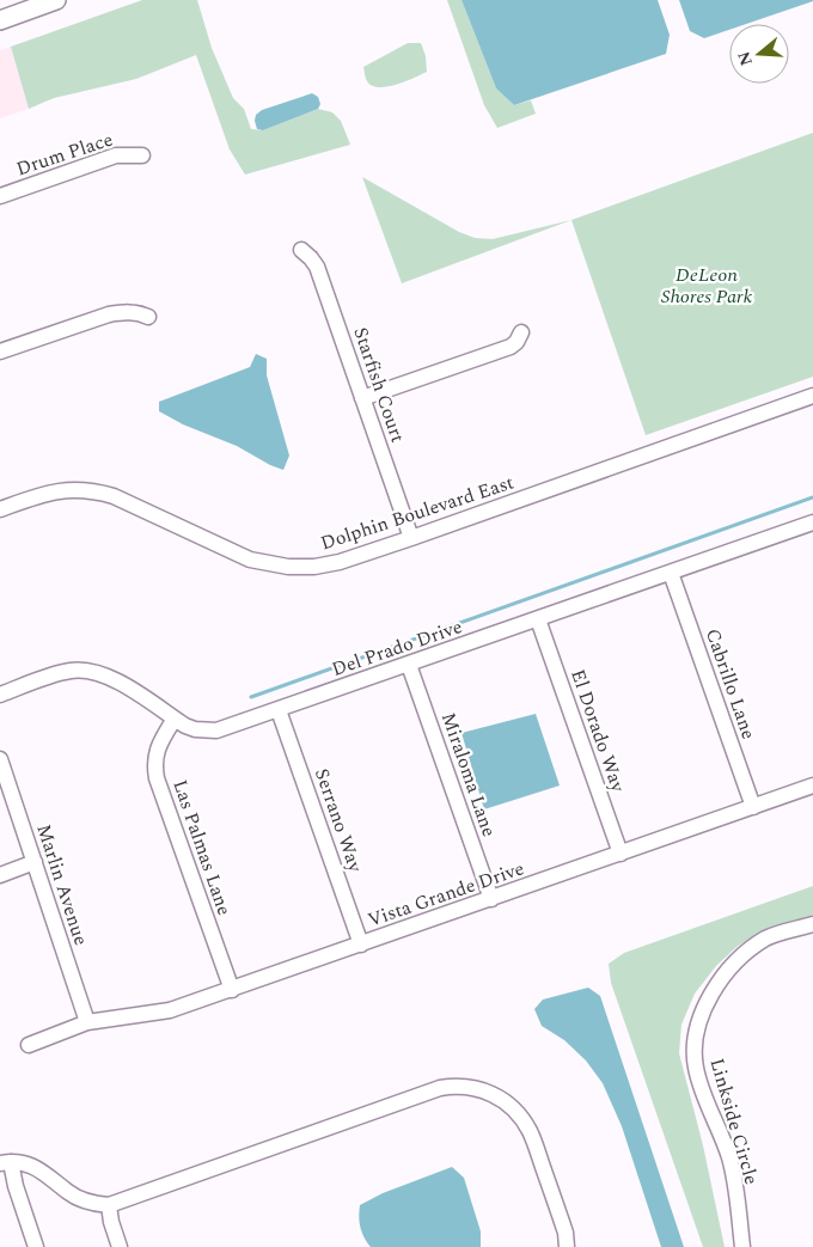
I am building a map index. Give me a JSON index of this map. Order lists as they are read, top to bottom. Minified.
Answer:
{"streets":{"street":["Drum Place","Starfish Court","Dolphin Boulevard East","Del Prado Drive","Cabrillo Lane","El Dorado Way","Miraloma Lane","Serrano Way","Las Palmas Lane","Marlin Avenue","Vista Grande Drive","Linkside Circle"]},"crossings":[["Starfish Court","Dolphin Boulevard East"],["Del Prado Drive","Cabrillo Lane"],["Del Prado Drive","El Dorado Way"],["Del Prado Drive","Miraloma Lane"],["Del Prado Drive","Serrano Way"],["Del Prado Drive","Las Palmas Lane"],["Cabrillo Lane","Vista Grande Drive"],["El Dorado Way","Vista Grande Drive"],["Miraloma Lane","Vista Grande Drive"],["Serrano Way","Vista Grande Drive"],["Las Palmas Lane","Vista Grande Drive"],["Marlin Avenue","Vista Grande Drive"]],"parks":["DeLeon Shores Park"],"north":"left"}
